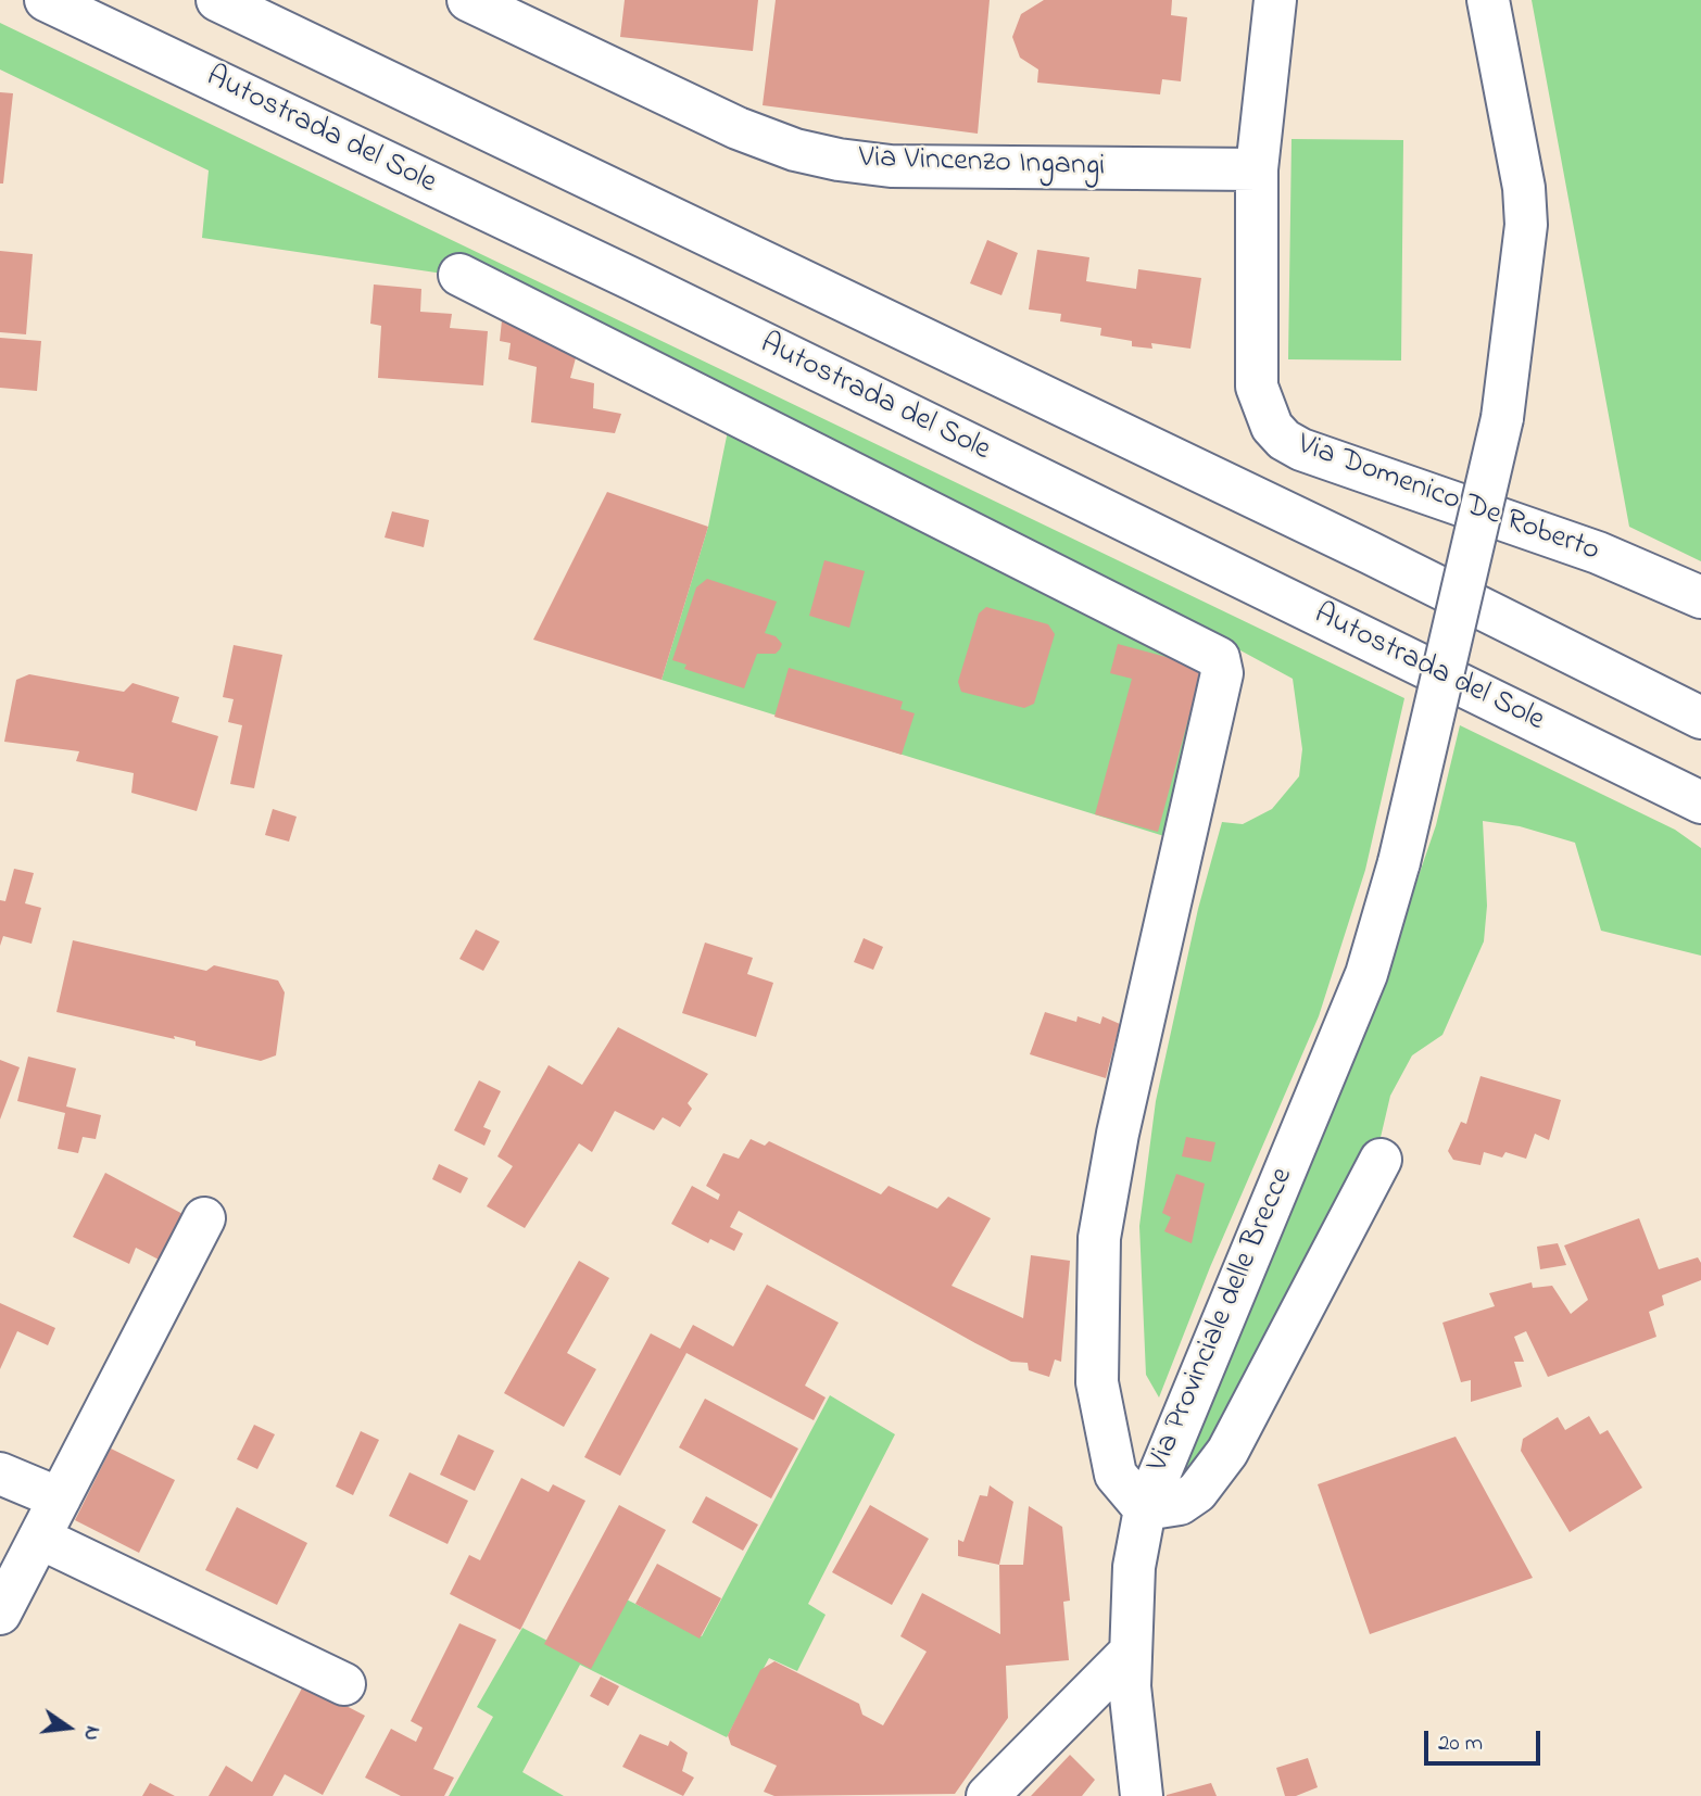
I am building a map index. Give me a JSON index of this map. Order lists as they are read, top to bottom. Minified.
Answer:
{"streets":{"main road":["Autostrada del Sole","Via Vincenzo Ingangi","Via Domenico De Roberto","Via Provinciale delle Brecce"]},"crossings":[["Via Vincenzo Ingangi","Via Domenico De Roberto"]],"scale_bar":"20 m","north":"right"}
